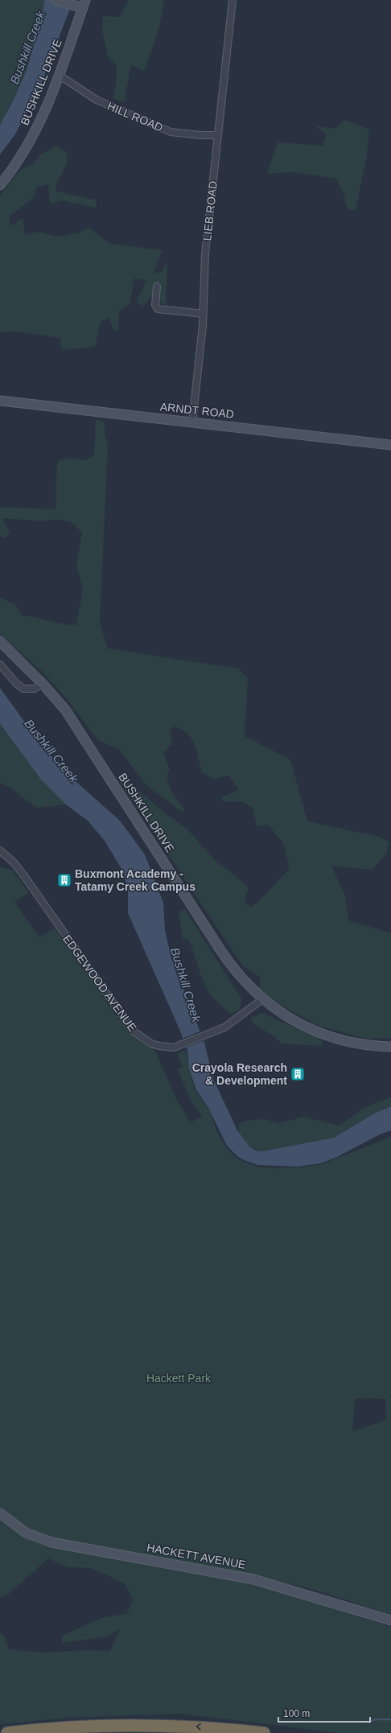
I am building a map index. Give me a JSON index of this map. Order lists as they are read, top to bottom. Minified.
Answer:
{"streets":{"main road":["BUSHKILL DRIVE","ARNDT ROAD","HACKETT AVENUE"],"street":["HILL ROAD","LIEB ROAD","EDGEWOOD AVENUE"]},"crossings":[["BUSHKILL DRIVE","HILL ROAD"],["BUSHKILL DRIVE","EDGEWOOD AVENUE"],["HILL ROAD","LIEB ROAD"],["LIEB ROAD","ARNDT ROAD"]],"water":["Bushkill Creek"],"parks":["Hackett Park"],"places":{"building":["Buxmont Academy - Tatamy Creek Campus","Crayola Research & Development"]},"scale_bar":"100 m"}
